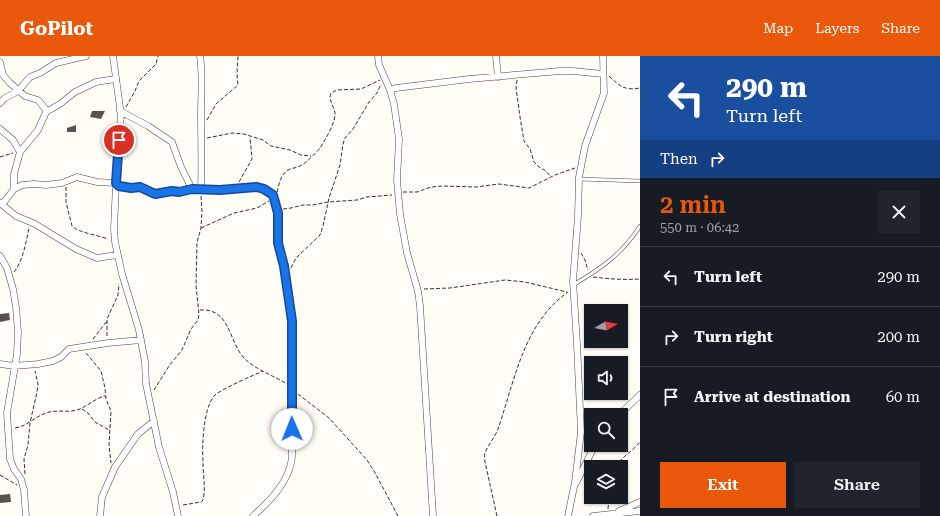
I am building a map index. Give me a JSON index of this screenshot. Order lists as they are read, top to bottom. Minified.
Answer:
{"north":"right","page":{"header":"GoPilot","nav":["Map","Layers","Share"],"turn":["290 m","Turn left"],"then":"Then","heading":["2 min","550 m · 06:42"],"list":[{"name":"Turn left","value":"290 m"},{"name":"Turn right","value":"200 m"},{"name":"Arrive at destination","value":"60 m"}],"buttons":["Exit","Share"]}}
